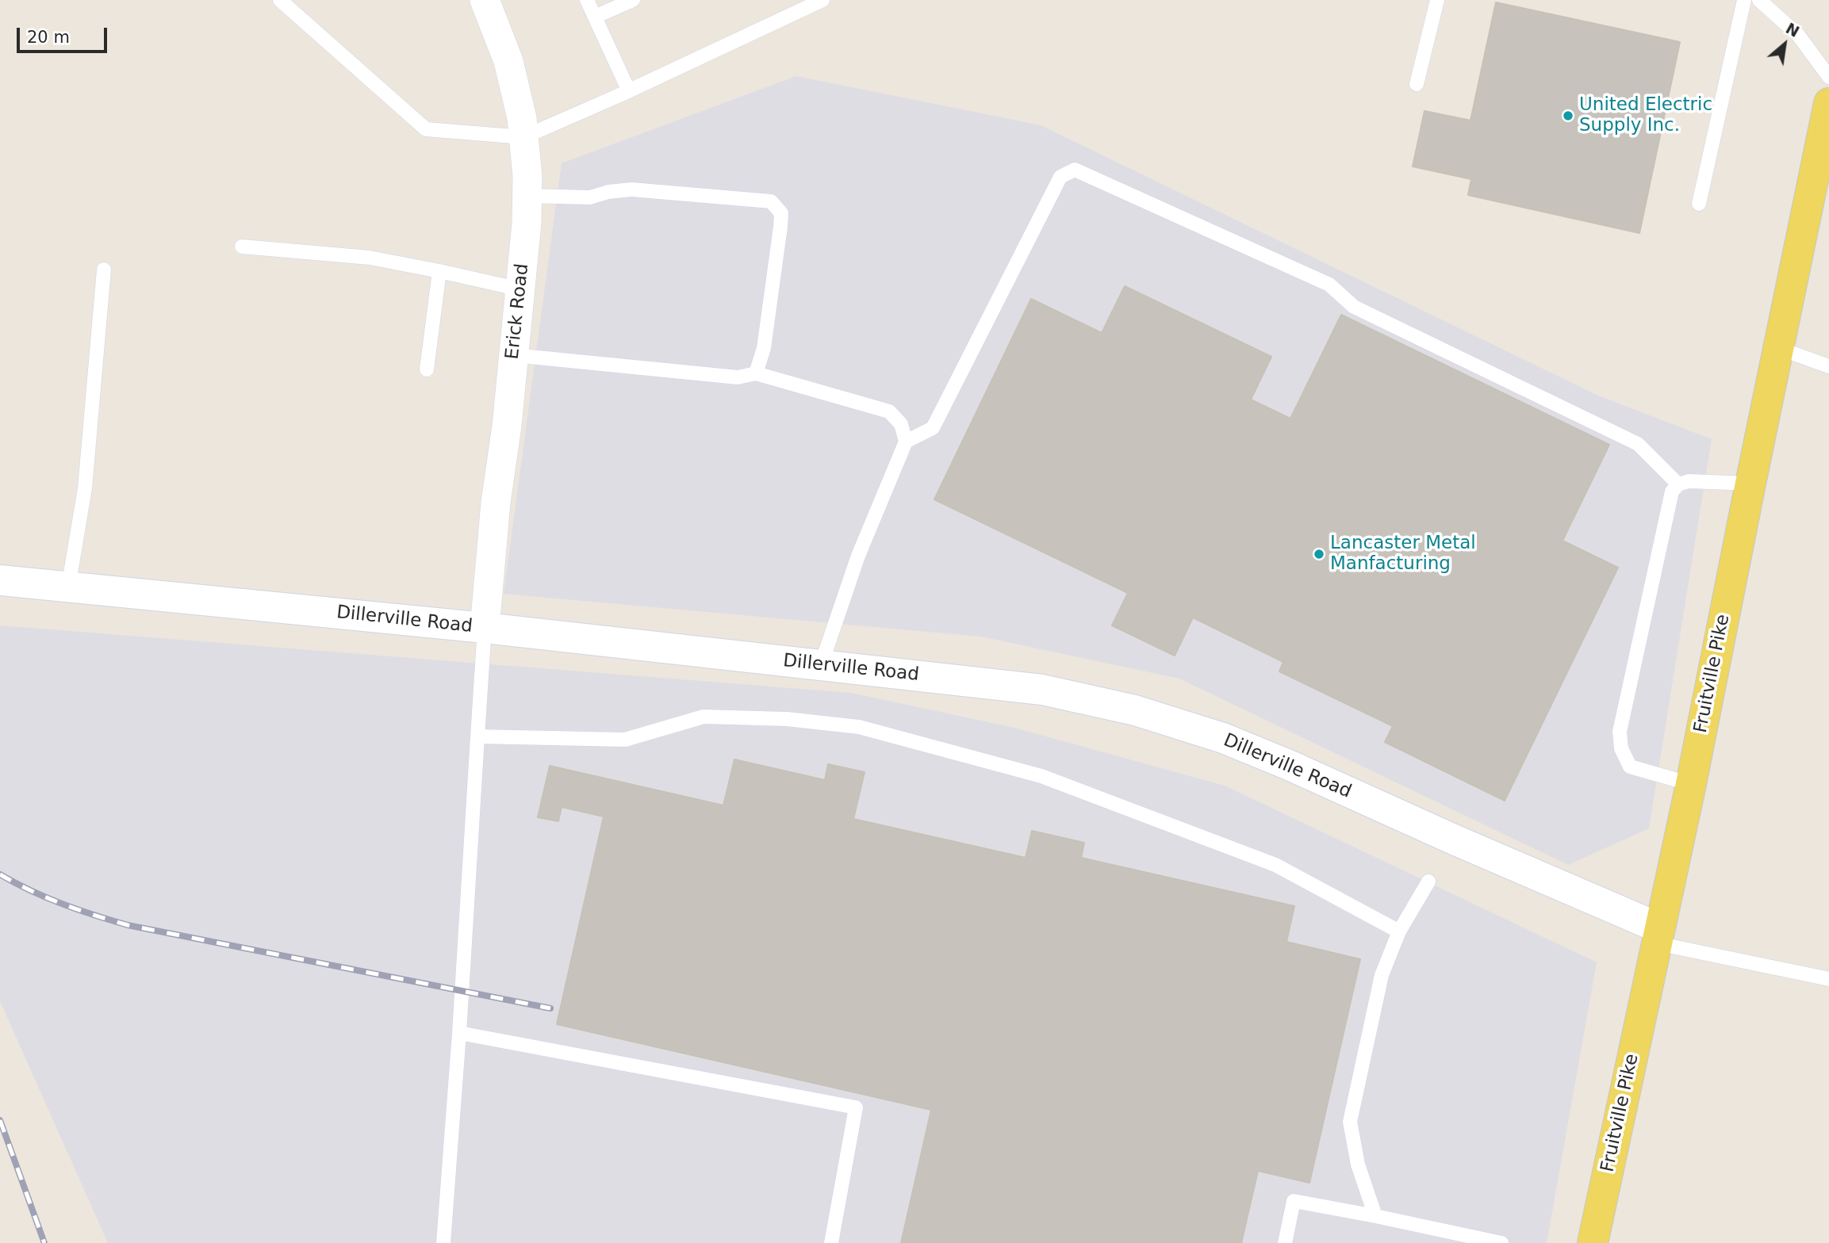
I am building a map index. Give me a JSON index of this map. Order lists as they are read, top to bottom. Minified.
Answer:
{"streets":{"main road":["Dillerville Road","Fruitville Pike"],"street":["Erick Road"]},"crossings":[["Erick Road","Dillerville Road"],["Dillerville Road","Fruitville Pike"]],"places":["United Electric Supply Inc.","Lancaster Metal Manfacturing"],"scale_bar":"20 m","north":"top right"}
